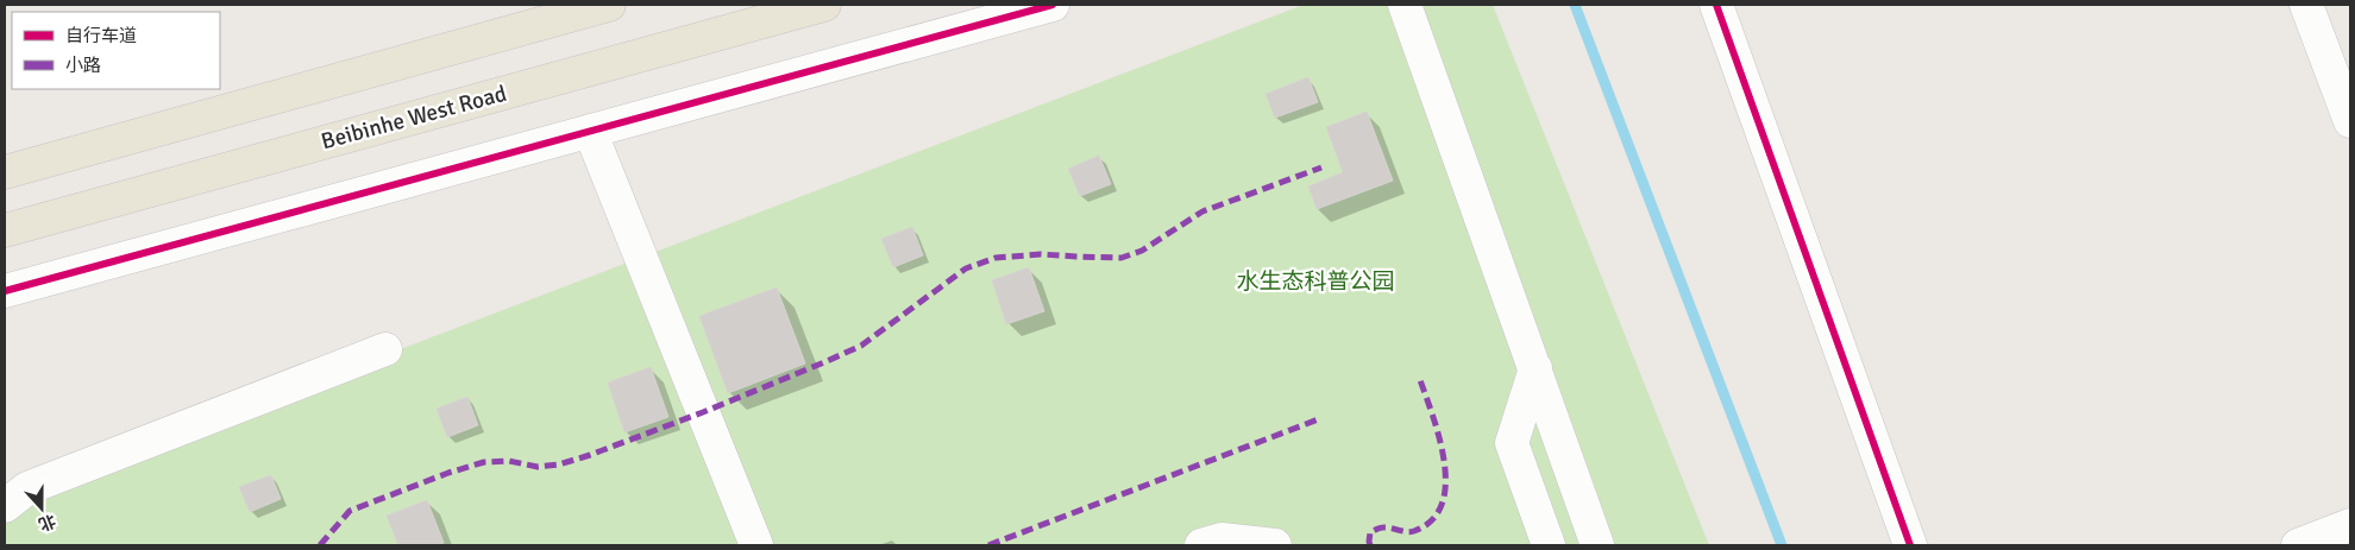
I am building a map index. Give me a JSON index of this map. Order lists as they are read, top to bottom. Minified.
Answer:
{"streets":{"main road":["Beibinhe West Road"]},"parks":["水生态科普公园"],"legend":["自行车道","小路"],"north":"bottom"}
